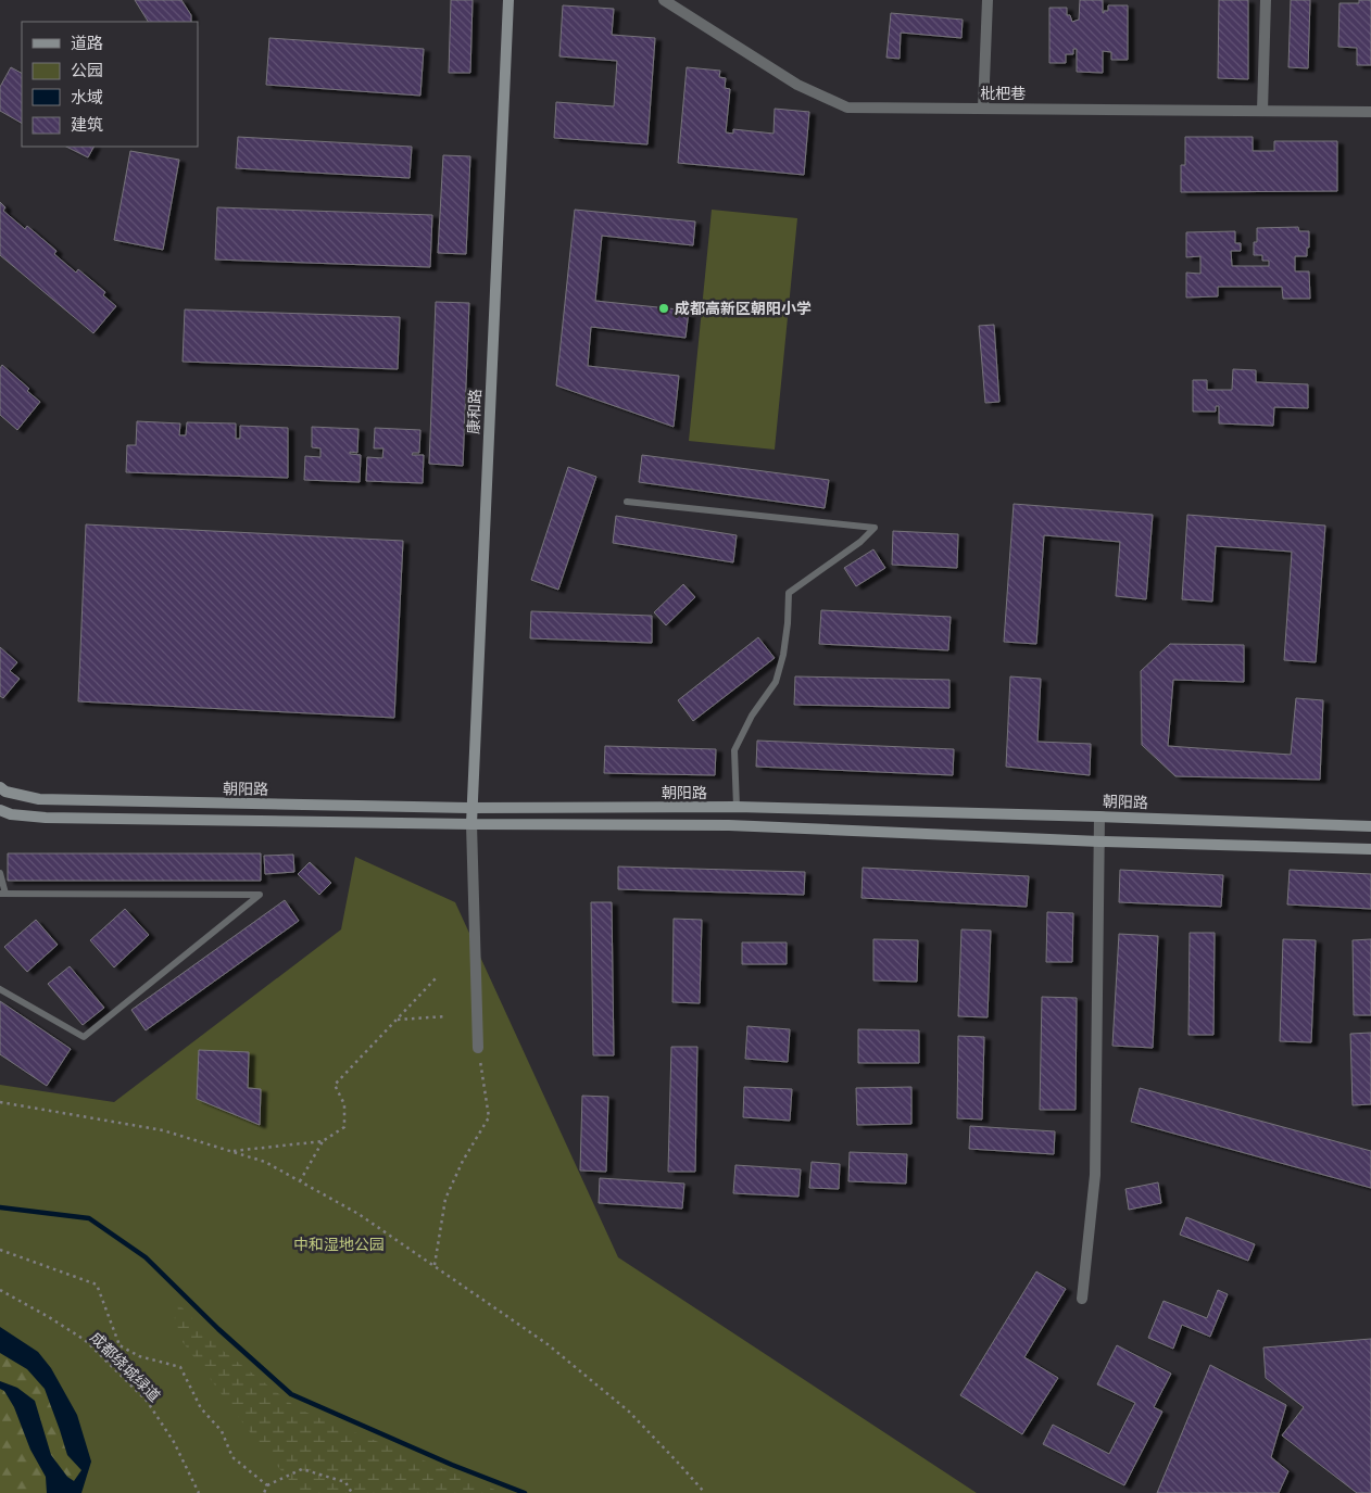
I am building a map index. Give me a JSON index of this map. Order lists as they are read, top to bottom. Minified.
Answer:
{"streets":{"main road":["康和路","朝阳路"],"street":["枇杷巷"],"path":["成都绕城绿道"]},"crossings":[["康和路","朝阳路"]],"parks":["中和湿地公园"],"places":["成都高新区朝阳小学"],"legend":["道路","公园","水域","建筑"]}
